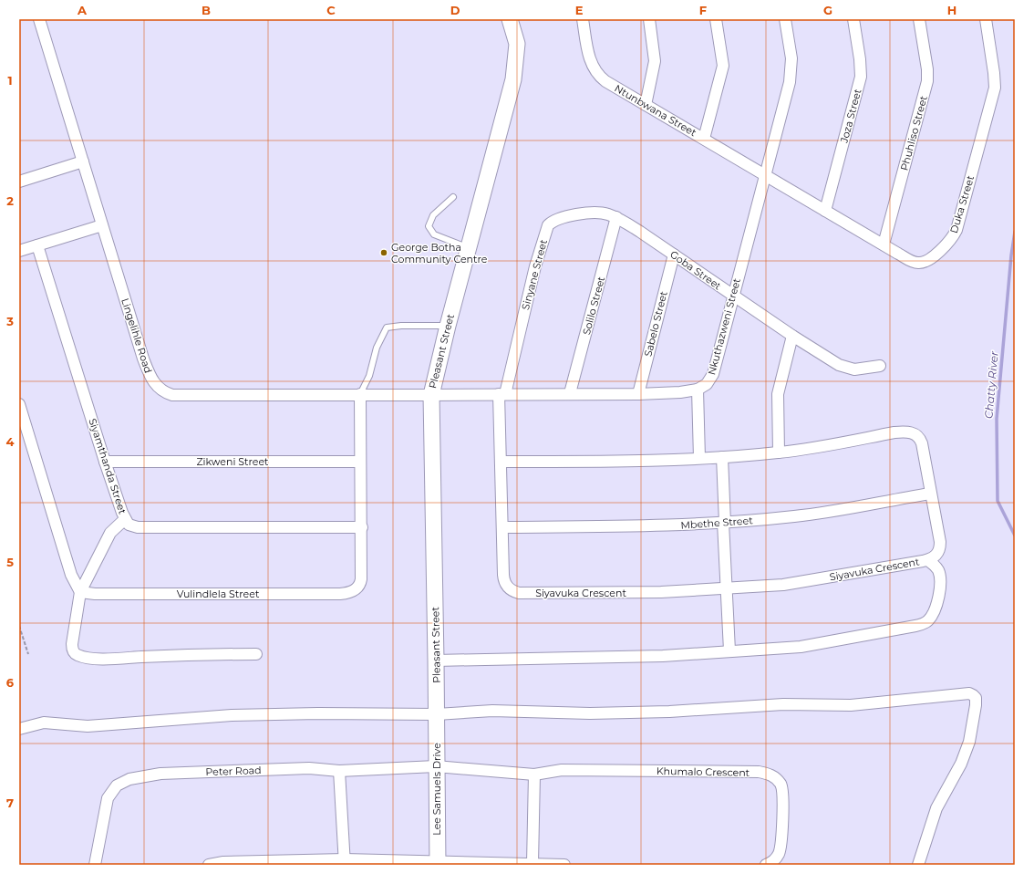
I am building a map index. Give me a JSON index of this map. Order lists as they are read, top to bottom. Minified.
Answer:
{"streets":{"street":["Ntunbwana Street","Joza Street","Phuhliso Street","Duka Street","Goba Street","Sinyane Street","Solilo Street","Sabelo Street","Nkuthazweni Street","Lingelihle Road","Pleasant Street","Zikweni Street","Siyamthanda Street","Mbethe Street","Siyavuka Crescent","Vulindlela Street","Peter Road","Khumalo Crescent","Lee Samuels Drive"]},"crossings":[["Ntunbwana Street","Duka Street"],["Ntunbwana Street","Nkuthazweni Street"],["Joza Street","Duka Street"],["Phuhliso Street","Duka Street"],["Duka Street","Nkuthazweni Street"],["Goba Street","Sinyane Street"],["Goba Street","Solilo Street"],["Goba Street","Sabelo Street"],["Goba Street","Nkuthazweni Street"],["Sinyane Street","Solilo Street"],["Sinyane Street","Nkuthazweni Street"],["Sinyane Street","Siyavuka Crescent"],["Solilo Street","Nkuthazweni Street"],["Sabelo Street","Nkuthazweni Street"],["Nkuthazweni Street","Lingelihle Road"],["Nkuthazweni Street","Pleasant Street"],["Nkuthazweni Street","Siyavuka Crescent"],["Lingelihle Road","Pleasant Street"],["Lingelihle Road","Vulindlela Street"],["Pleasant Street","Lee Samuels Drive"],["Zikweni Street","Siyamthanda Street"],["Zikweni Street","Vulindlela Street"],["Siyamthanda Street","Vulindlela Street"],["Mbethe Street","Siyavuka Crescent"],["Peter Road","Khumalo Crescent"],["Peter Road","Lee Samuels Drive"],["Khumalo Crescent","Lee Samuels Drive"]],"water":["Chatty River"],"places":["George Botha Community Centre"],"grid":{"columns":["A","B","C","D","E","F","G","H"],"rows":["1","2","3","4","5","6","7"]}}
